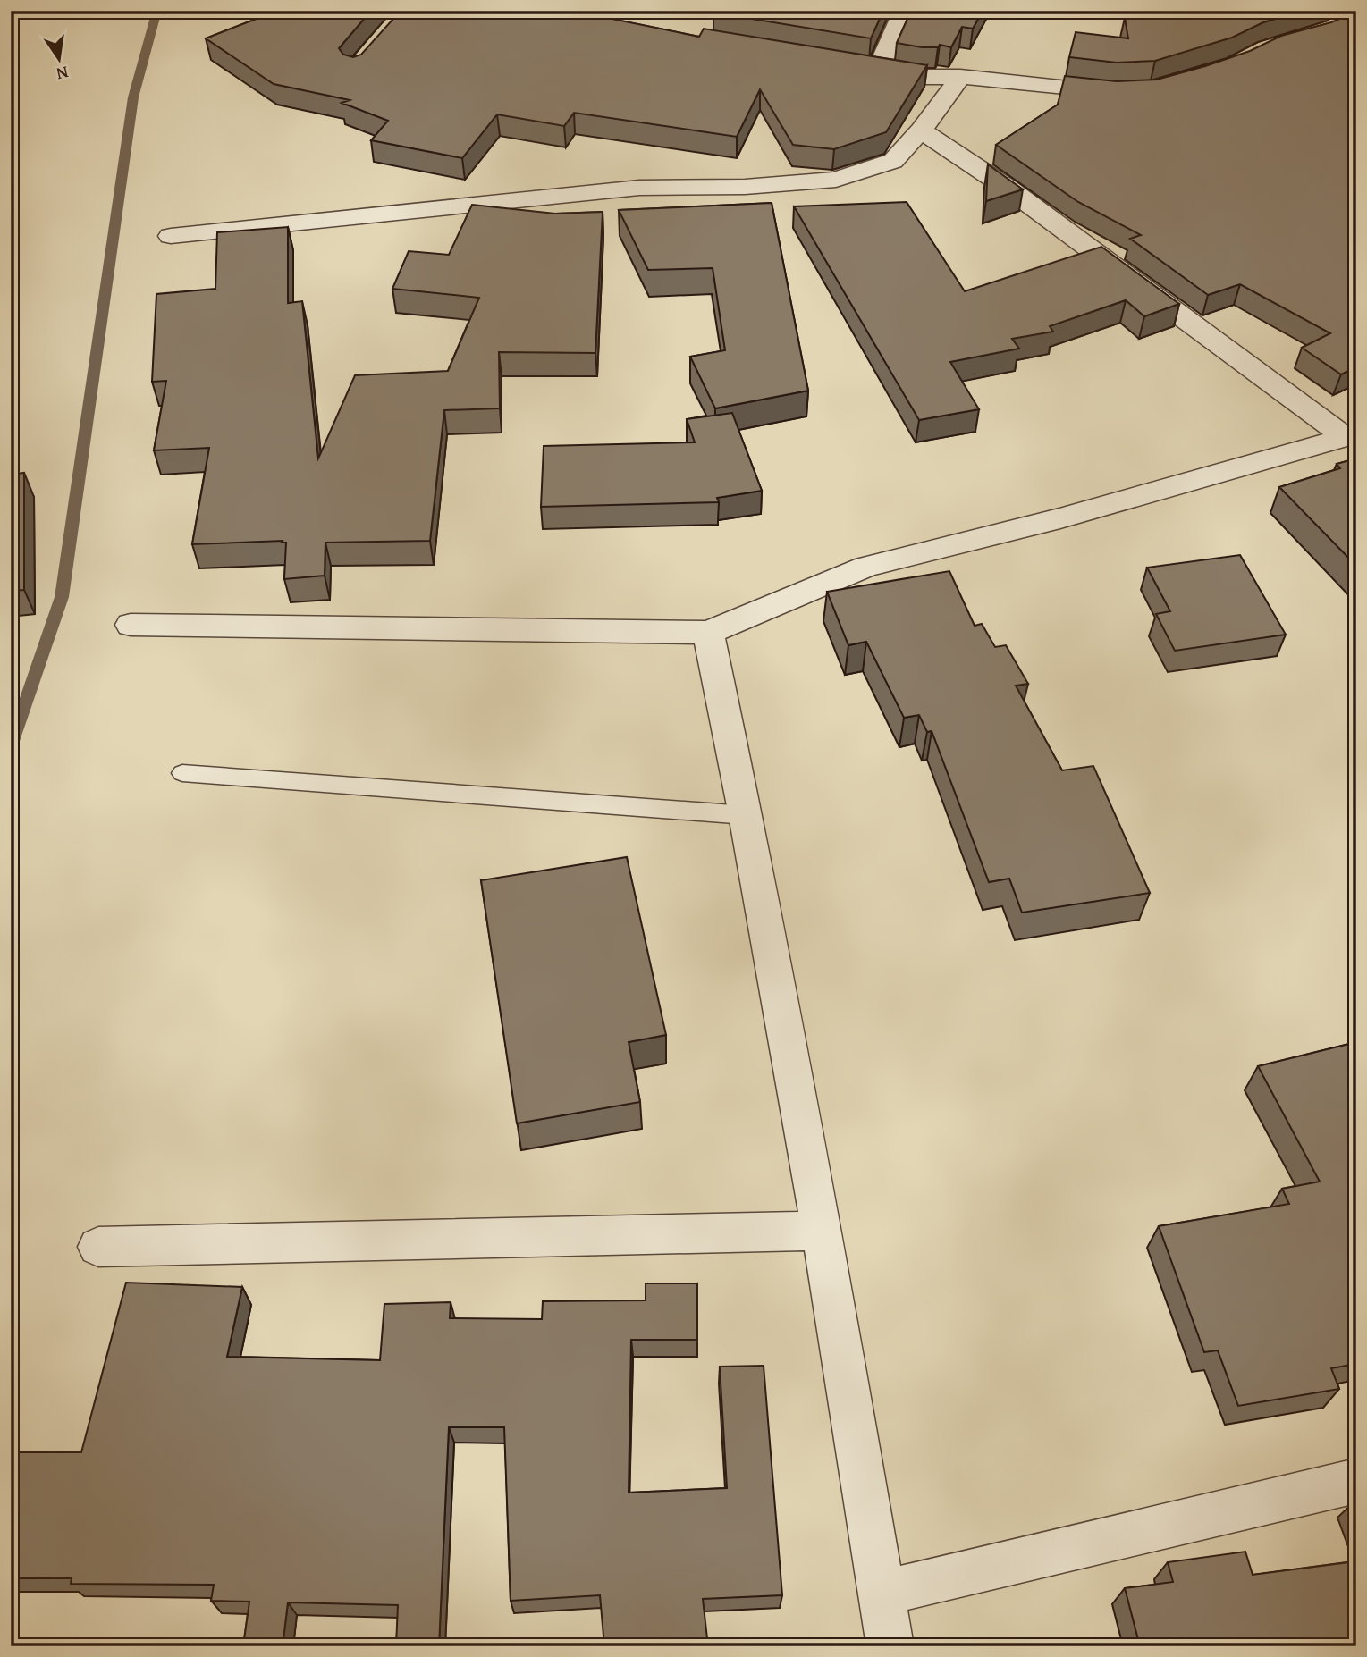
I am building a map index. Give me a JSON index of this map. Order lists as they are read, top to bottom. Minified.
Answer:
{"north":"bottom"}
